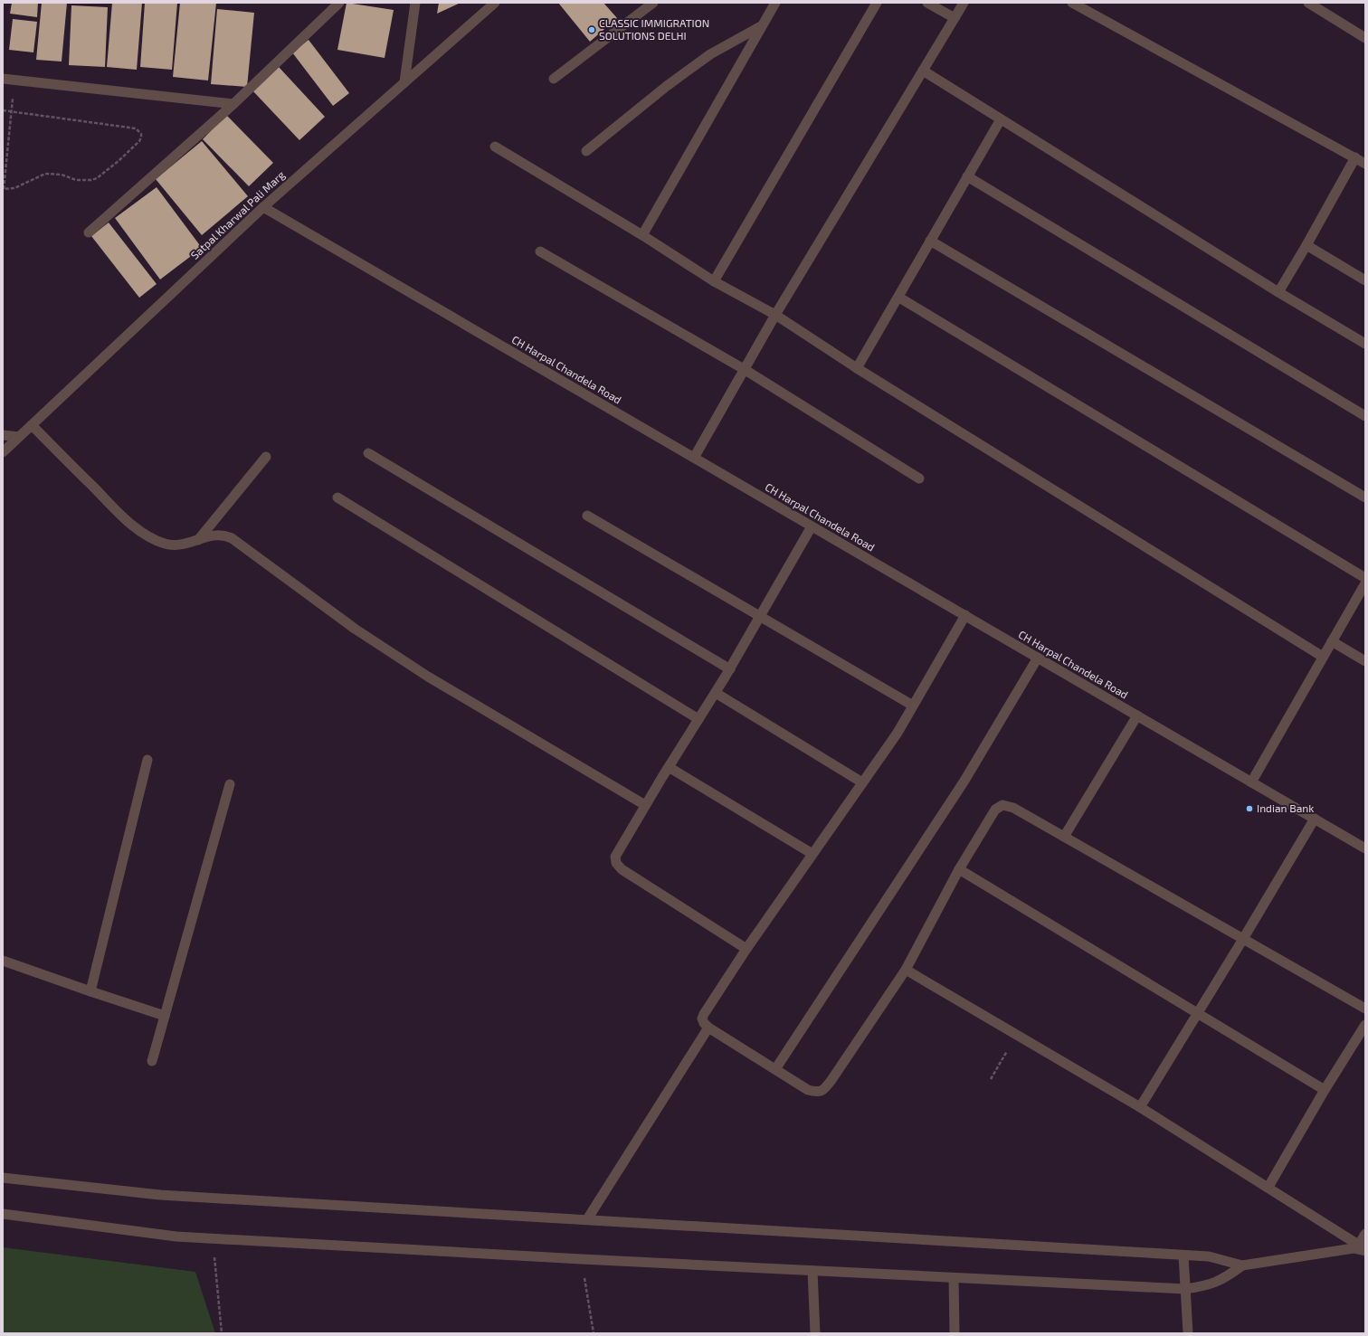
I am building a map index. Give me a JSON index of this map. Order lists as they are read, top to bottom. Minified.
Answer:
{"streets":{"street":["Satpal Kharwal Pali Marg","CH Harpal Chandela Road"]},"crossings":[["Satpal Kharwal Pali Marg","CH Harpal Chandela Road"]],"places":["CLASSIC IMMIGRATION SOLUTIONS DELHI","Indian Bank"]}
